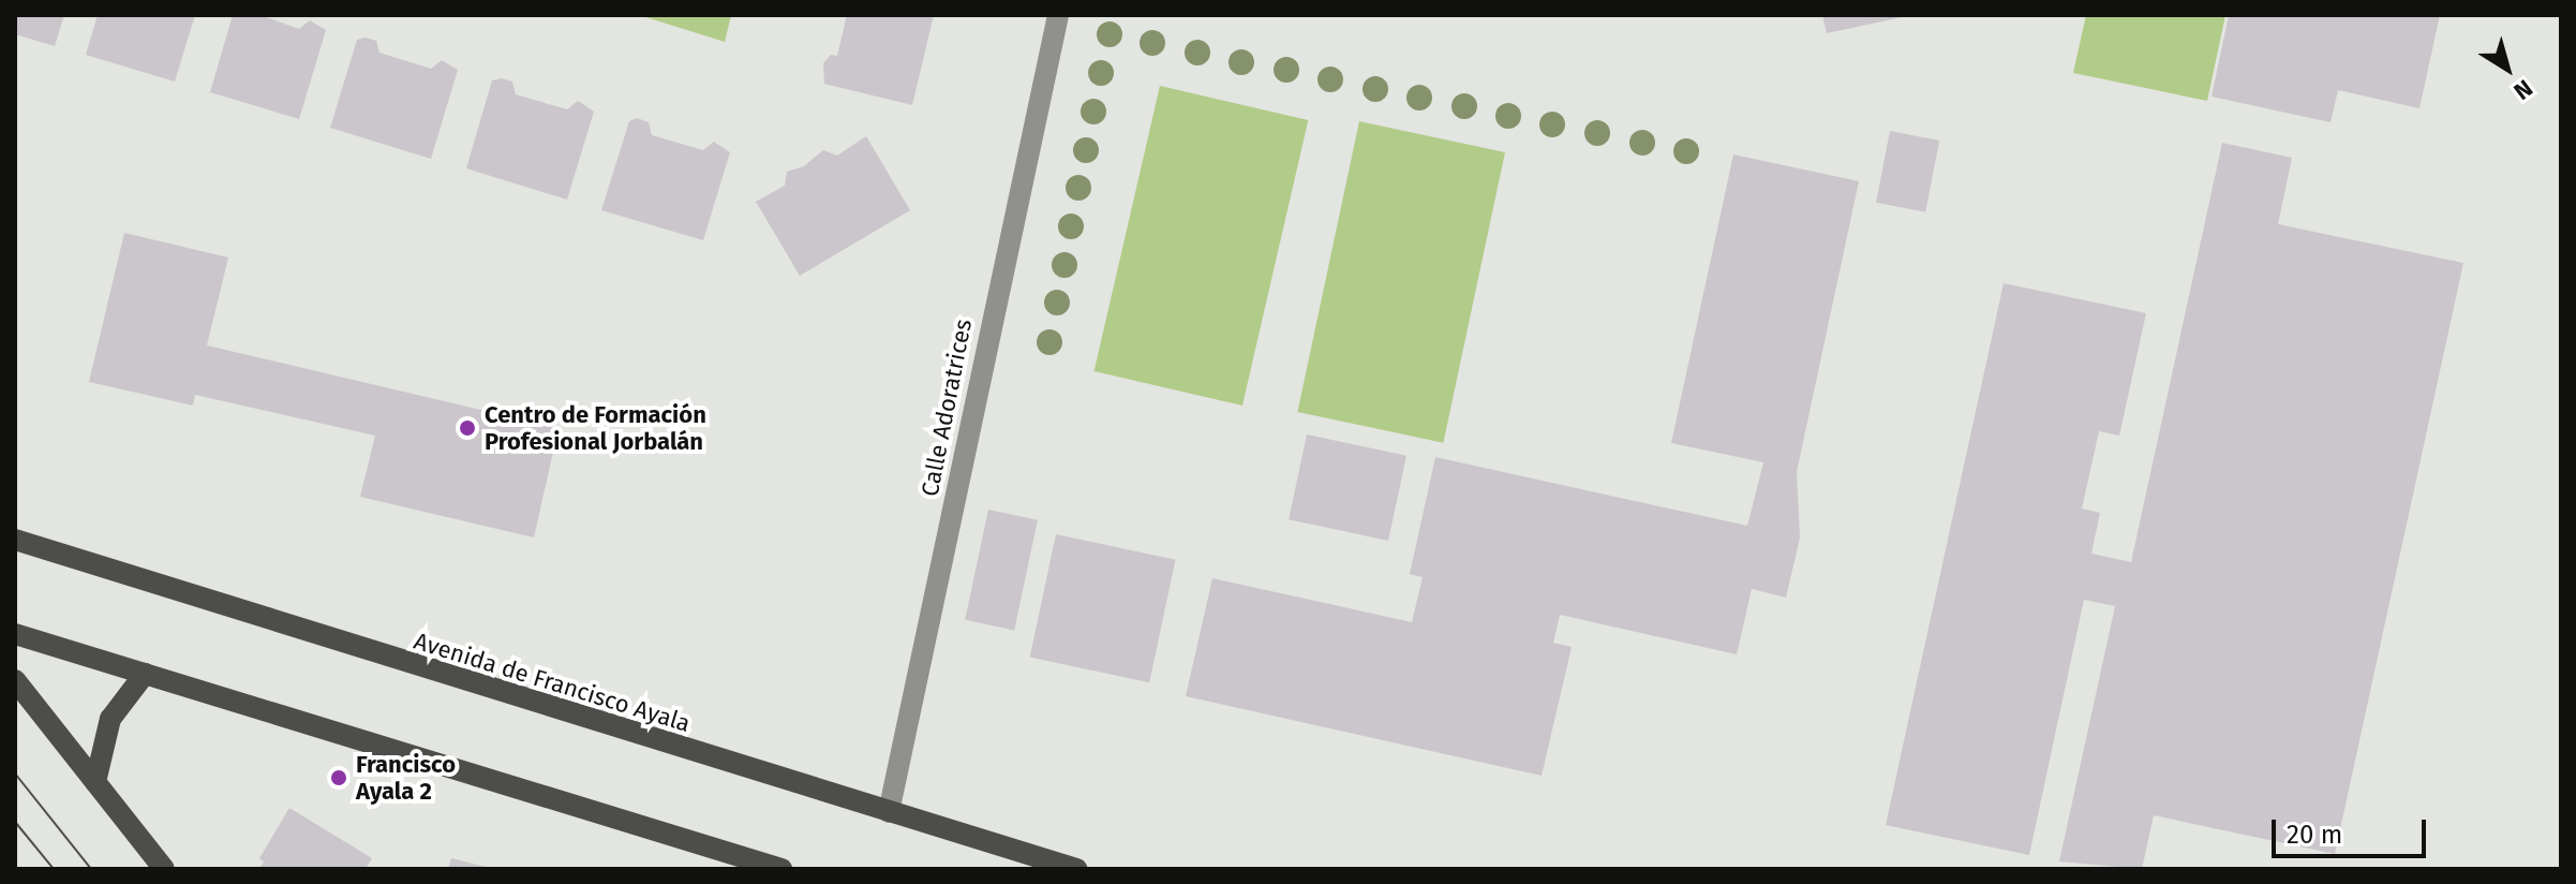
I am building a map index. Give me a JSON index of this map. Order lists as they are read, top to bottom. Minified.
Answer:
{"streets":{"main road":["Avenida de Francisco Ayala"],"street":["Calle Adoratrices"]},"crossings":[["Calle Adoratrices","Avenida de Francisco Ayala"]],"places":["Centro de Formación Profesional Jorbalán","Francisco Ayala 2"],"scale_bar":"20 m","north":"bottom right"}
